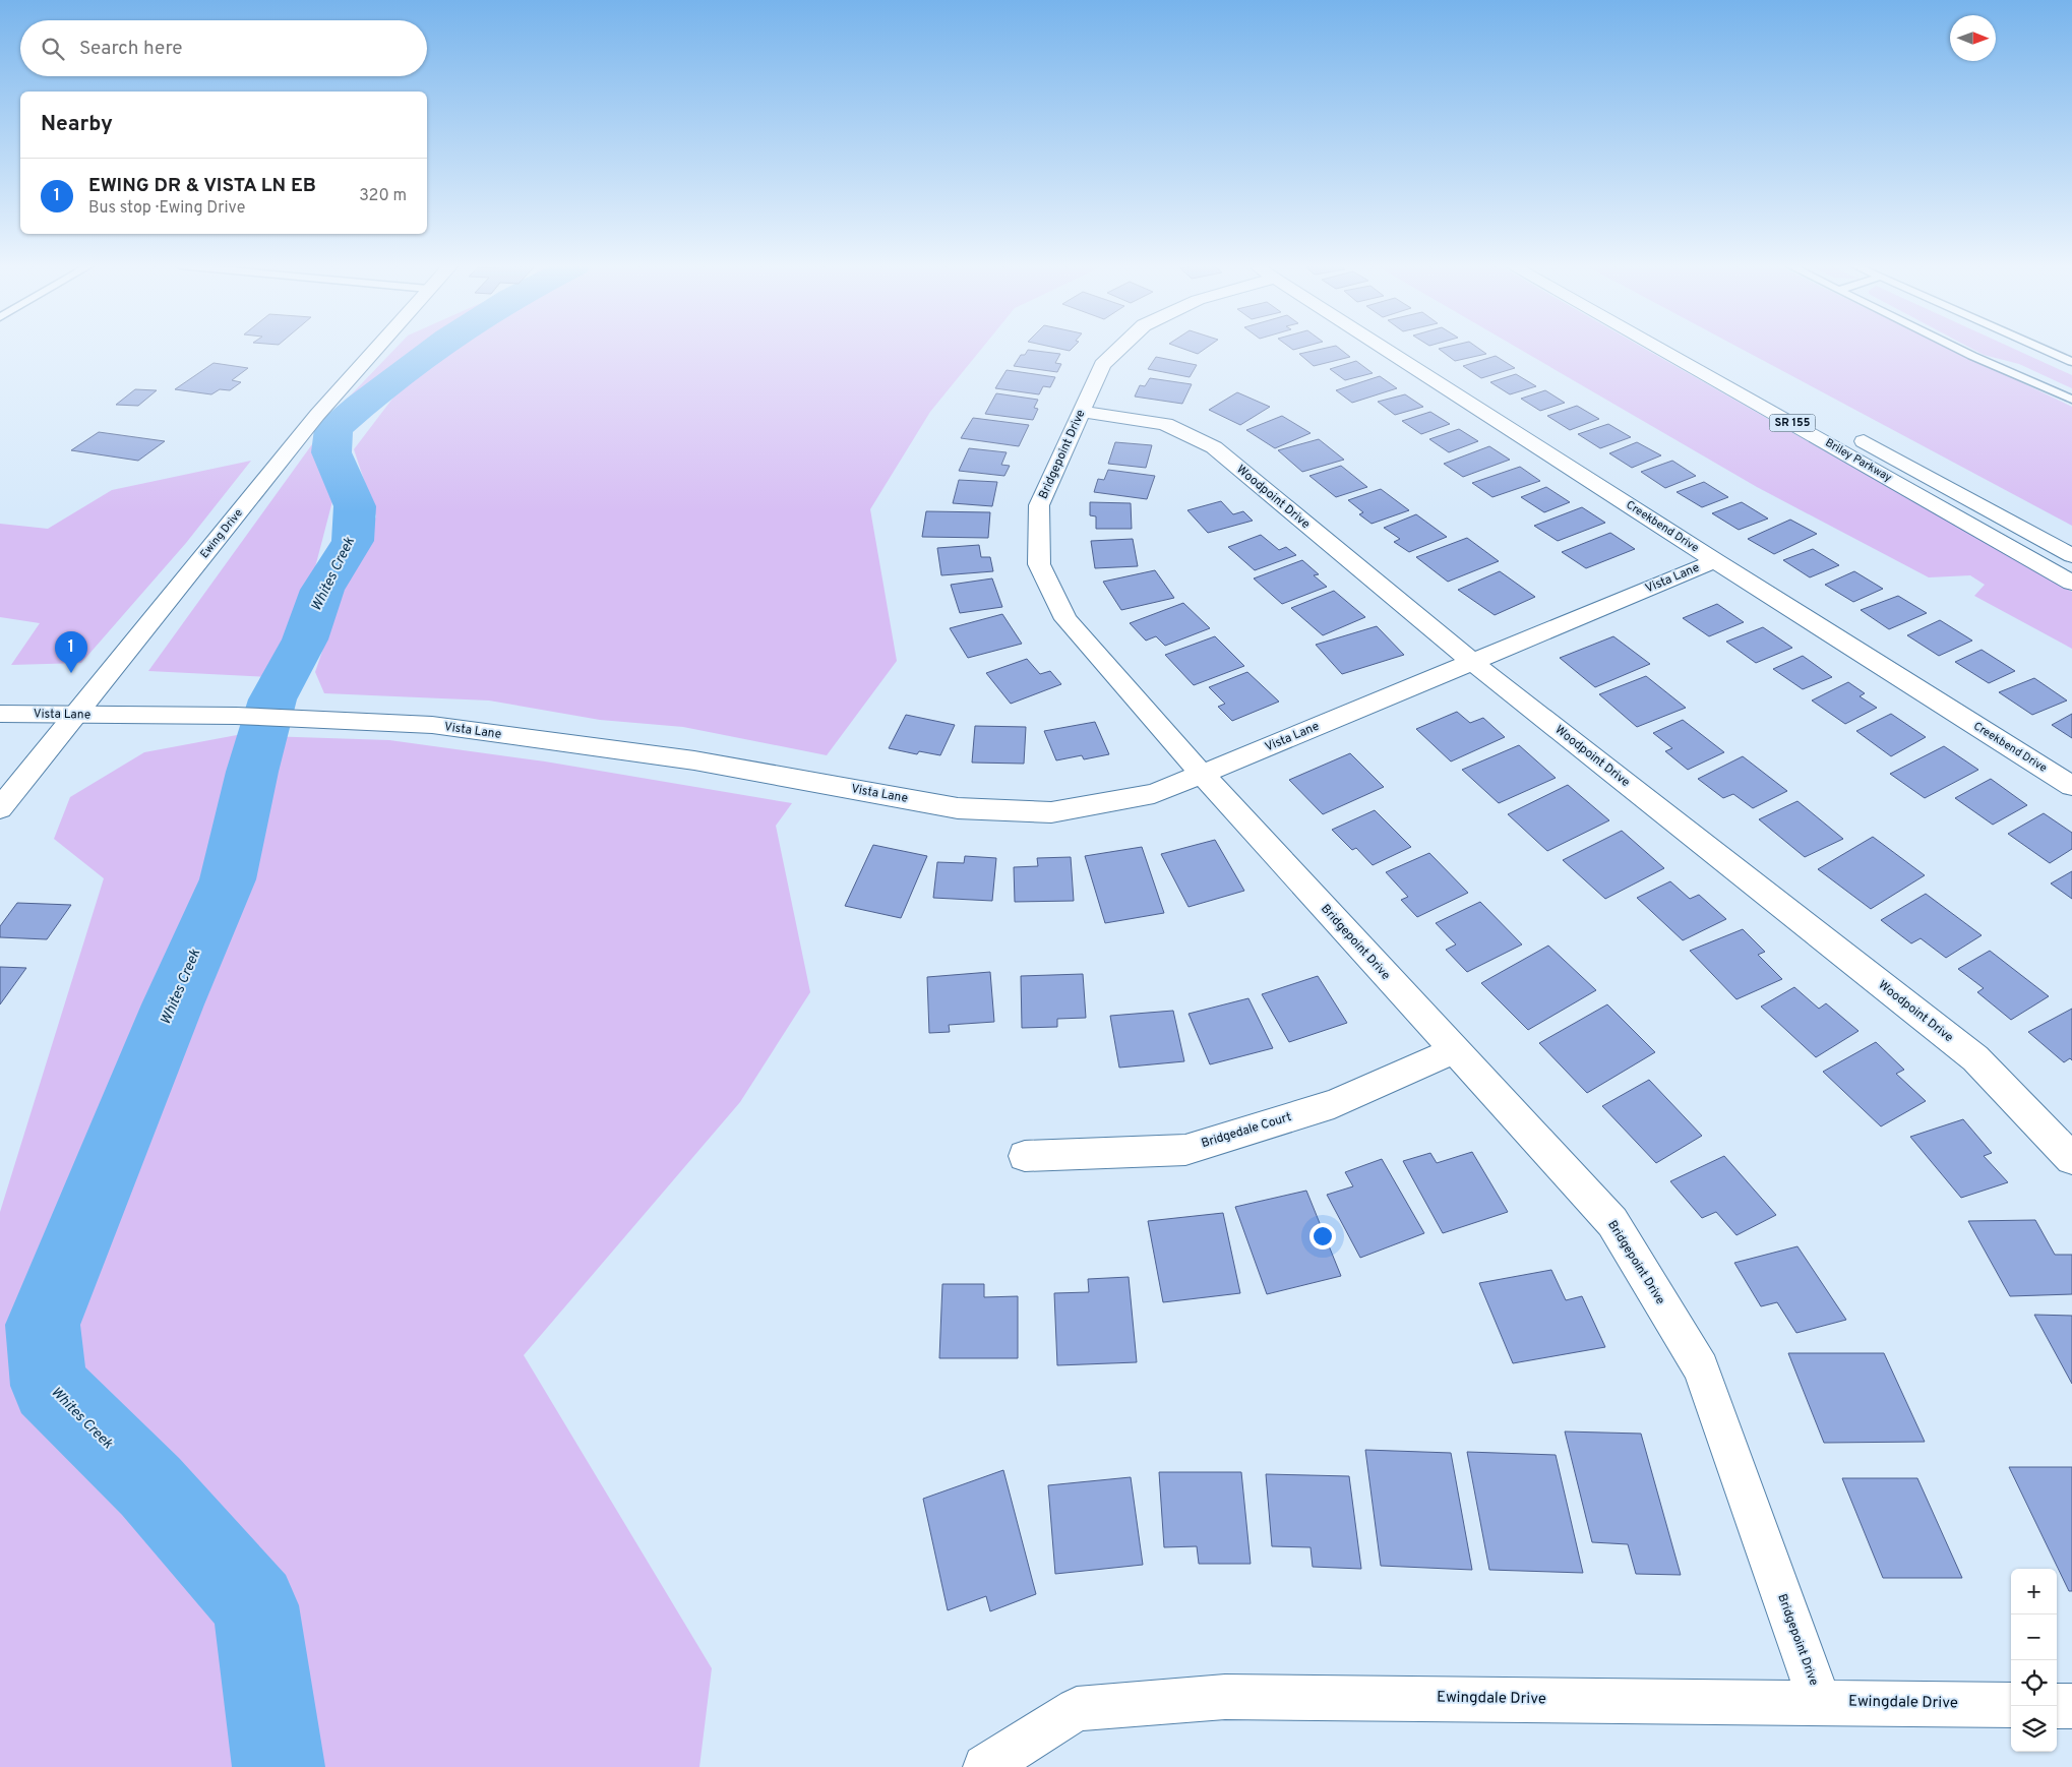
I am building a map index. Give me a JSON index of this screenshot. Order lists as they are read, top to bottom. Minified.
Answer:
{"streets":{"main road":["SR 155","Bridgepoint Drive","Briley Parkway","Woodpoint Drive","Creekbend Drive","Ewing Drive","Vista Lane","Bridgedale Court","Ewingdale Drive"]},"crossings":[["Bridgepoint Drive","Woodpoint Drive"],["Bridgepoint Drive","Vista Lane"],["Bridgepoint Drive","Bridgedale Court"],["Bridgepoint Drive","Ewingdale Drive"],["Woodpoint Drive","Vista Lane"],["Creekbend Drive","Vista Lane"],["Ewing Drive","Vista Lane"]],"water":["Whites Creek"],"north":"right","page":{"search":"Search here","heading":"Nearby","list":[{"mark":"1","name":"EWING DR & VISTA LN EB","note":"Bus stop · Ewing Drive","value":"320 m"}],"pins":"1","map_buttons":["+","−"]}}
